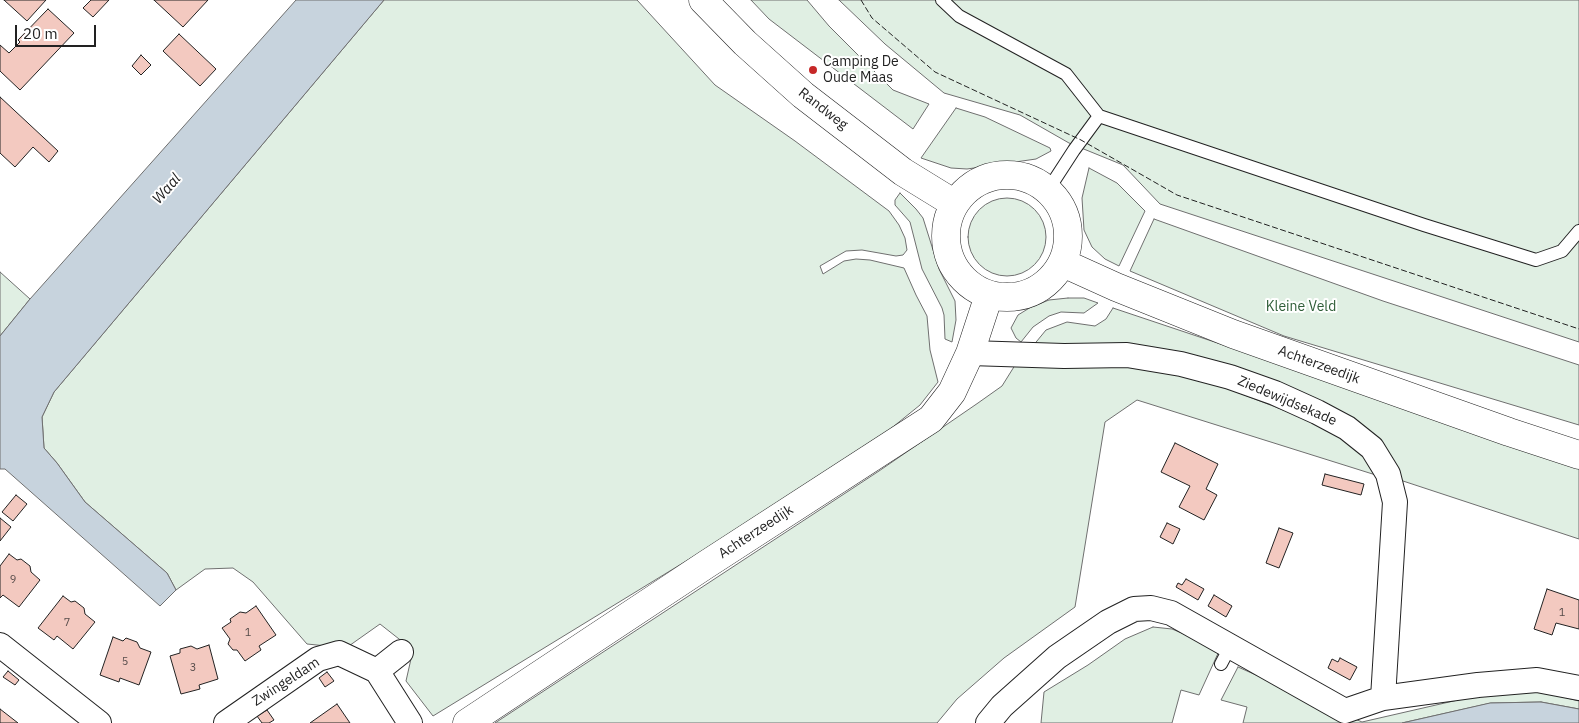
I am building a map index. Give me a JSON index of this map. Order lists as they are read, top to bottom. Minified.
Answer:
{"streets":{"main road":["Randweg","Achterzeedijk"],"street":["Ziedewijdsekade","Zwingeldam"]},"crossings":[["Randweg","Achterzeedijk"],["Achterzeedijk","Ziedewijdsekade"]],"water":["Waal"],"parks":["Kleine Veld"],"places":["Camping De Oude Maas"],"house_numbers":["9","1","7","1","5","3"],"scale_bar":"20 m"}
